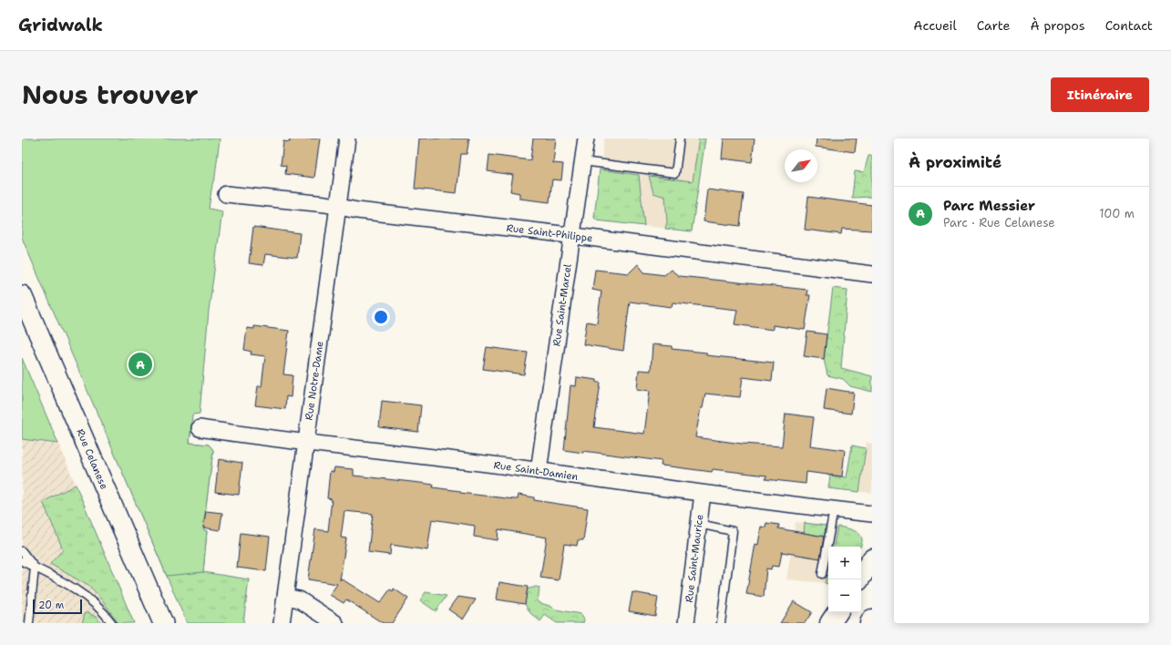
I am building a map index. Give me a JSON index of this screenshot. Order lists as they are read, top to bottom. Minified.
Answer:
{"streets":{"street":["Rue Saint-Philippe","Rue Saint-Marcel","Rue Notre-Dame","Rue Celanese","Rue Saint-Damien","Rue Saint-Maurice"]},"crossings":[["Rue Saint-Philippe","Rue Saint-Marcel"],["Rue Saint-Philippe","Rue Notre-Dame"],["Rue Saint-Marcel","Rue Saint-Damien"],["Rue Notre-Dame","Rue Saint-Damien"],["Rue Saint-Damien","Rue Saint-Maurice"]],"scale_bar":"20 m","north":"top right","page":{"header":"Gridwalk","nav":["Accueil","Carte","À propos","Contact"],"title":"Nous trouver","buttons":"Itinéraire","heading":"À proximité","list":[{"mark":"A","name":"Parc Messier","note":"Parc · Rue Celanese","value":"100 m"}],"pins":"A","map_buttons":["+","−"],"scale":"20 m"}}
